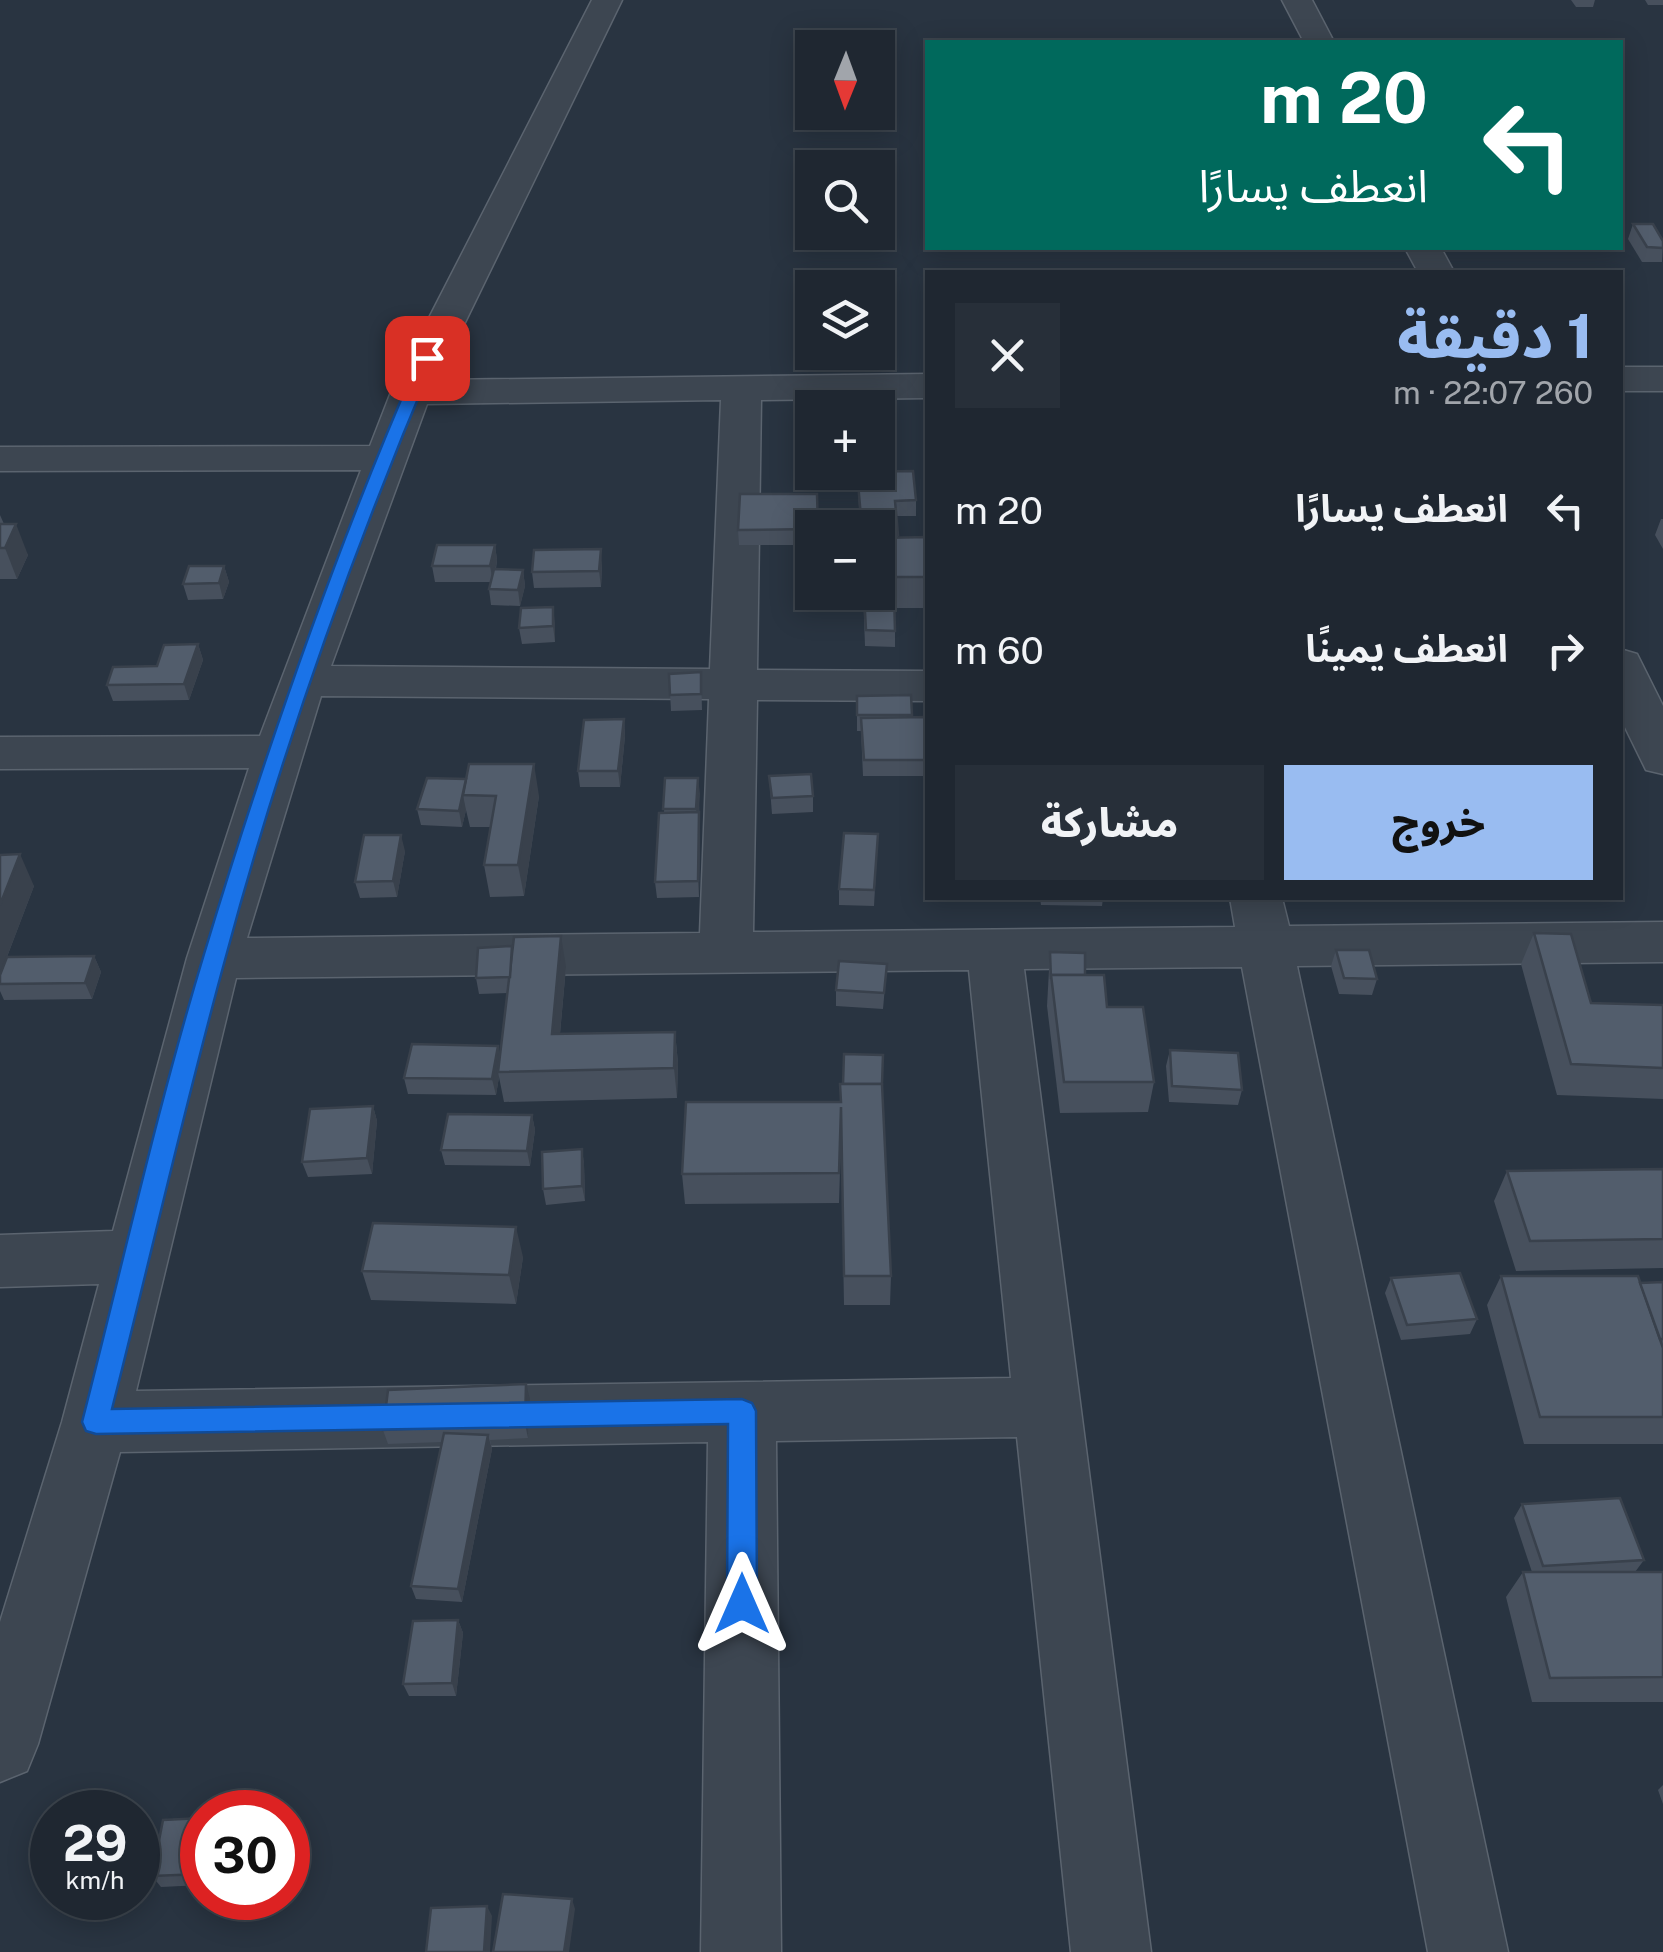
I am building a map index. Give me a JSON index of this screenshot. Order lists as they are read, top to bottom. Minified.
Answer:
{"north":"bottom","page":{"map_buttons":["+","−"],"turn":["20 m","انعطف يسارًا"],"heading":["1 دقيقة","260 m · 22:07"],"list":[{"name":"انعطف يسارًا","value":"20 m"},{"name":"انعطف يمينًا","value":"60 m"}],"buttons":["خروج","مشاركة"],"speed":"29 km/h","limit":"30"}}
